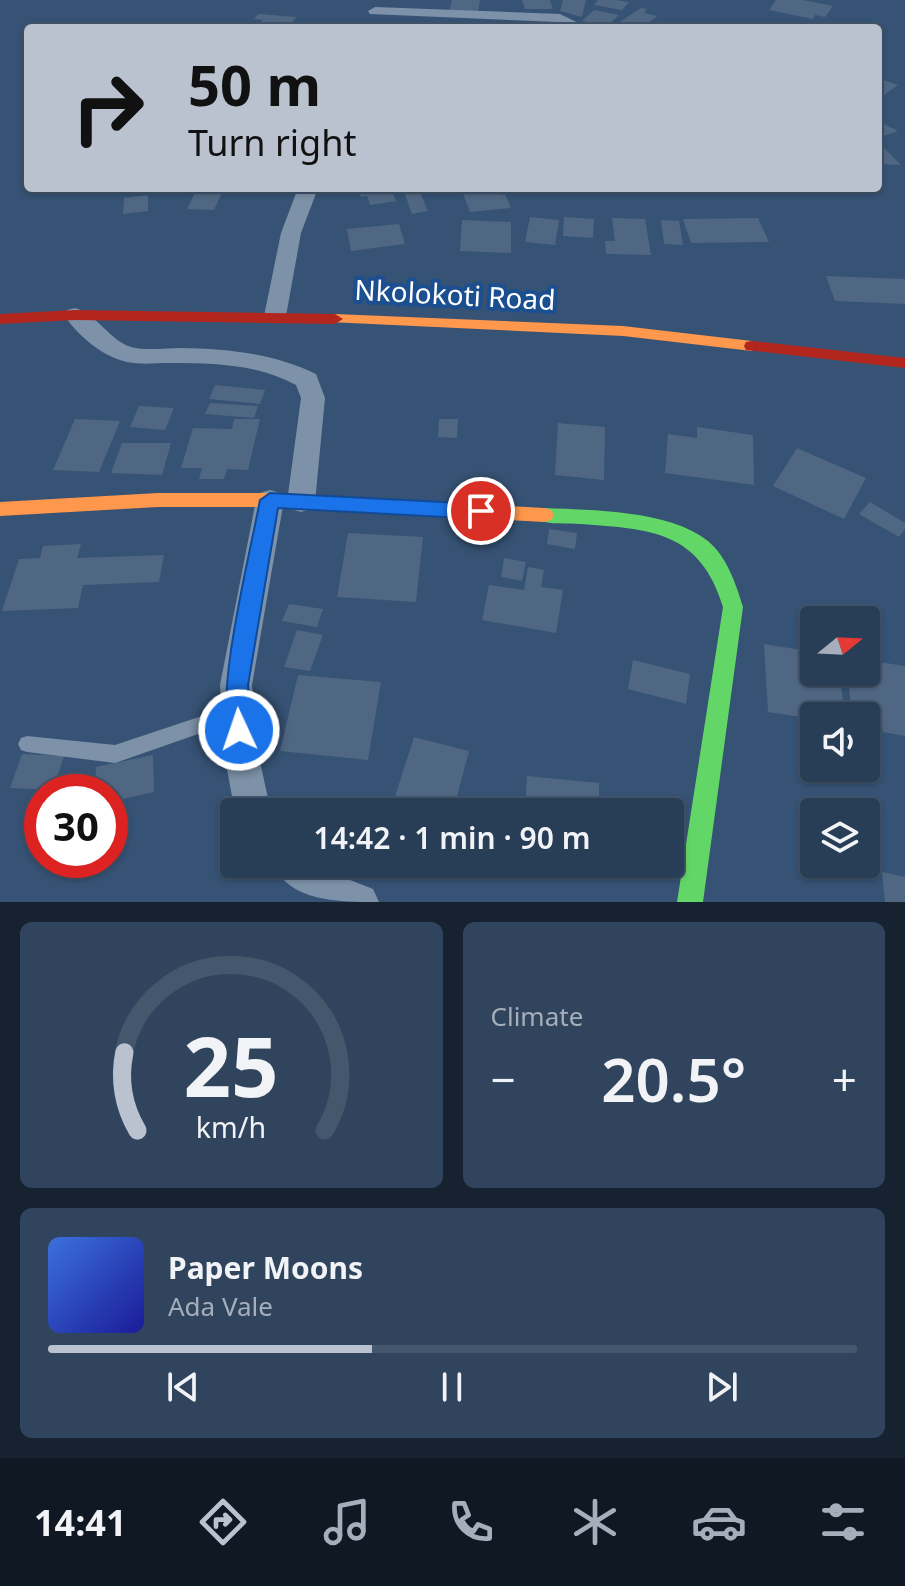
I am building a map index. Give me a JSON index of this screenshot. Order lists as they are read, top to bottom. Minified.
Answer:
{"streets":{"main road":["Nkolokoti Road"]},"north":"right","page":{"turn":["50 m","Turn right"],"limit":"30","trip":"14:42 · 1 min · 90 m","tile":"Climate","heat":["−","20.5°","+"],"song":["Paper Moons","Ada Vale"],"tabs":"14:41","gauge":["25","km/h"]}}
